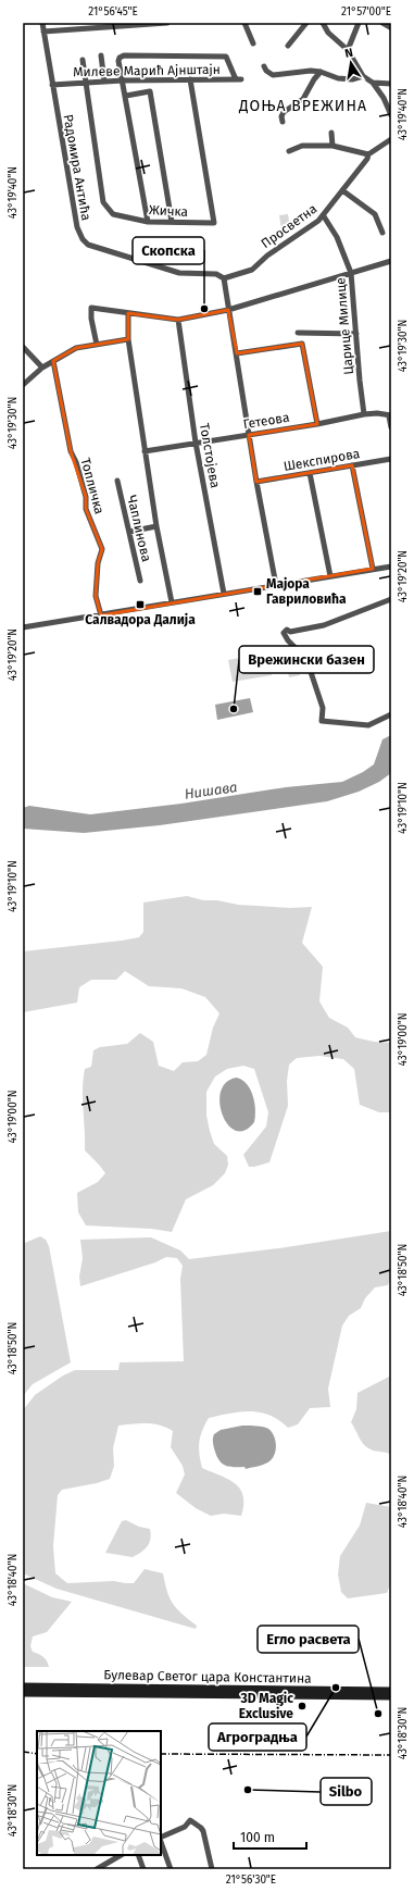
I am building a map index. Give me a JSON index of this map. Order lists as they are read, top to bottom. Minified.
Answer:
{"streets":{"main road":["Булевар Светог цара Константина"],"street":["Милеве Марић Ајнштајн","Радомира Антића","Жичка","Просветна","Царице Милице","Гетеова","Толстојева","Шекспирова","Топличка","Чаплинова"]},"crossings":[["Милеве Марић Ајнштајн","Радомира Антића"],["Милеве Марић Ајнштајн","Жичка"],["Радомира Антића","Просветна"],["Просветна","Царице Милице"],["Царице Милице","Гетеова"],["Гетеова","Толстојева"]],"districts":["ДОЊА ВРЕЖИНА"],"water":["Нишава"],"places":{"other":["Скопска","Врежински базен","Агроградња","3D Magic Exclusive","Егло расвета","Silbo"],"transit":["Мајора Гавриловића","Салвадора Далија"]},"scale_bar":"100 m","north":"top","coordinates":["21°56'45\"E","21°57'00\"E","43°19'40\"N","43°19'30\"N","43°19'20\"N","43°19'10\"N","43°19'00\"N","43°18'50\"N","43°18'40\"N","43°18'30\"N","21°56'30\"E"]}
